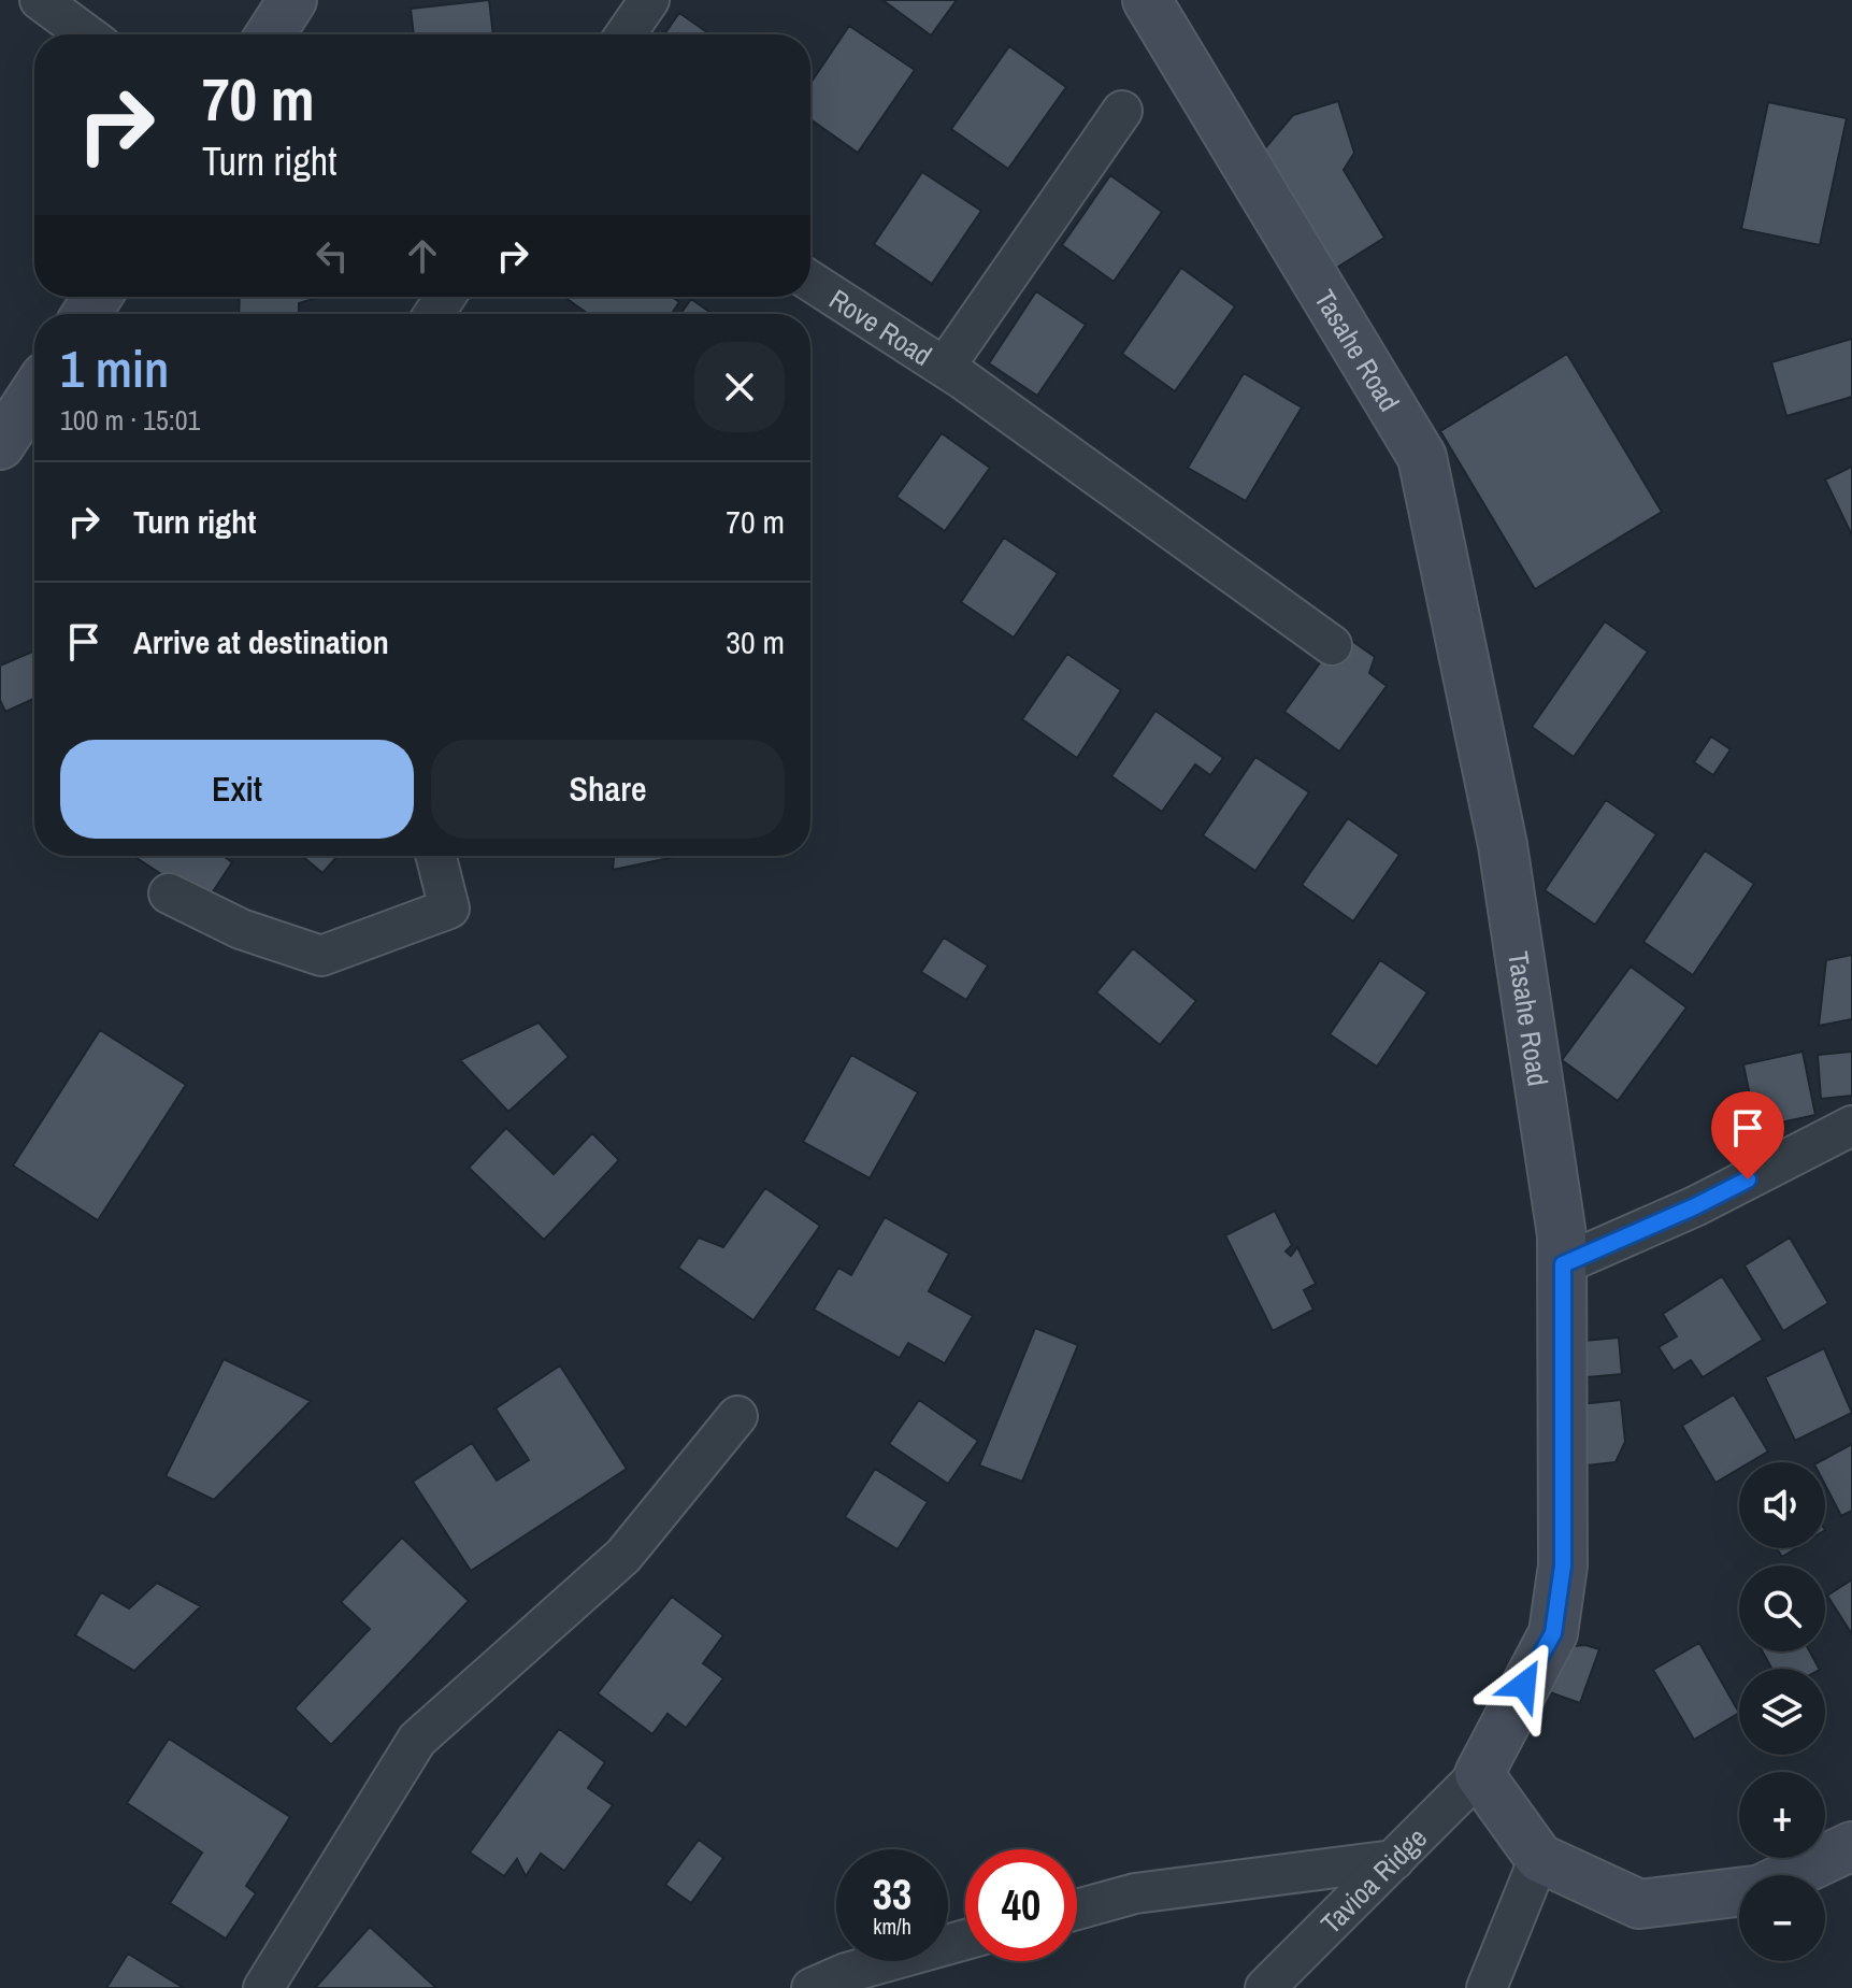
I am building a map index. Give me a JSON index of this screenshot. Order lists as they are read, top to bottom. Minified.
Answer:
{"streets":{"street":["Rove Road","Tasahe Road","Tavioa Ridge"]},"crossings":[["Tasahe Road","Tavioa Ridge"]],"page":{"turn":["70 m","Turn right"],"heading":["1 min","100 m · 15:01"],"list":[{"name":"Turn right","value":"70 m"},{"name":"Arrive at destination","value":"30 m"}],"buttons":["Exit","Share"],"map_buttons":["+","−"],"speed":"33 km/h","limit":"40"}}
